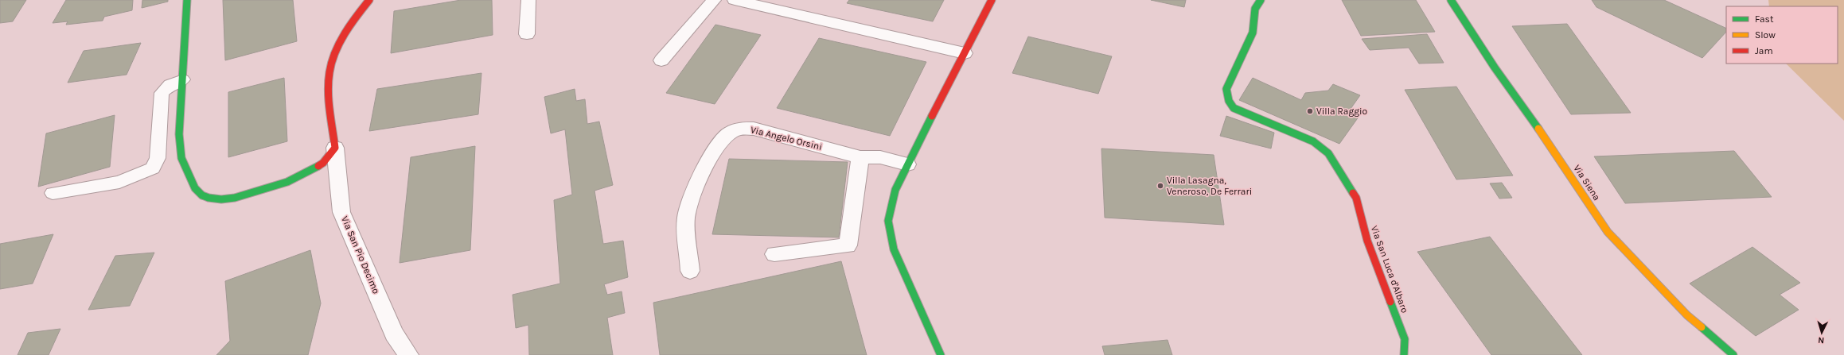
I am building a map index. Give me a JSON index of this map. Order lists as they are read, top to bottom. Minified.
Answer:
{"streets":{"street":["Via Angelo Orsini","Via Siena","Via San Pio Decimo","Via San Luca d'Albaro"]},"places":["Villa Raggio","Villa Lasagna, Veneroso, De Ferrari"],"legend":["Fast","Slow","Jam"],"north":"bottom"}
